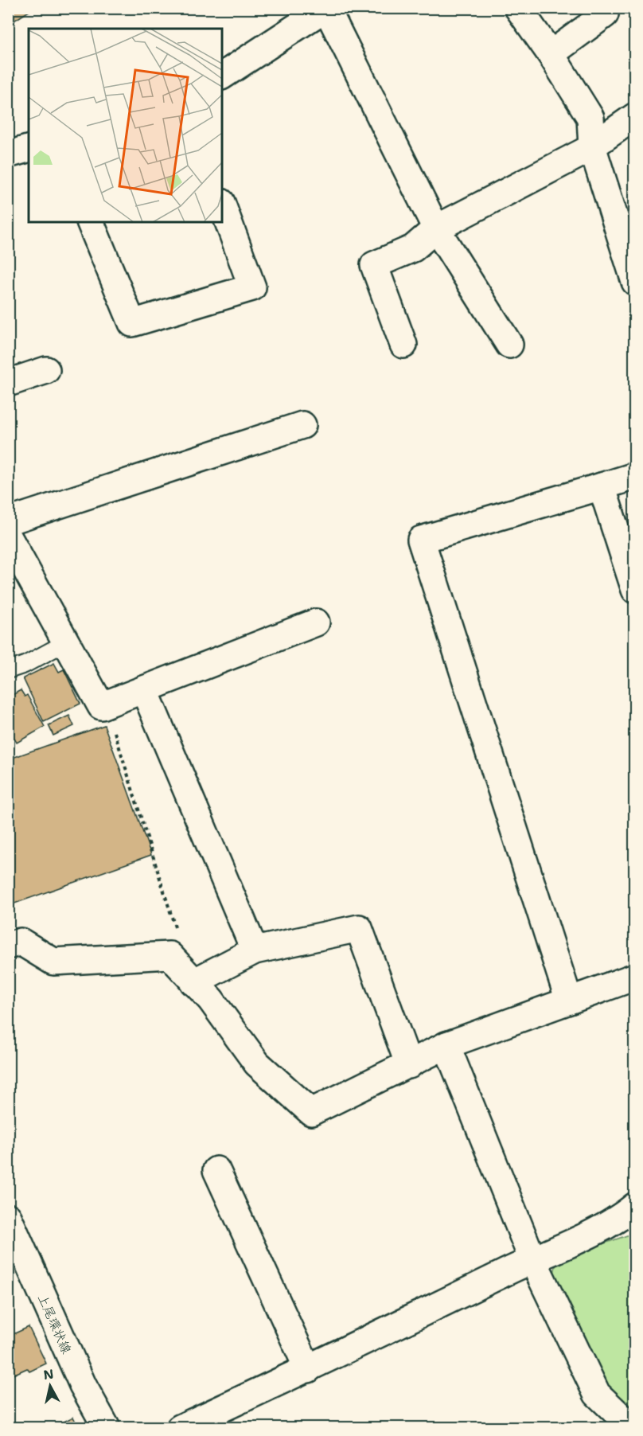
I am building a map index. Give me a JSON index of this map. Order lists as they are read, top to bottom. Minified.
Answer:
{"streets":{"street":["上尾環状線"]},"north":"top"}
